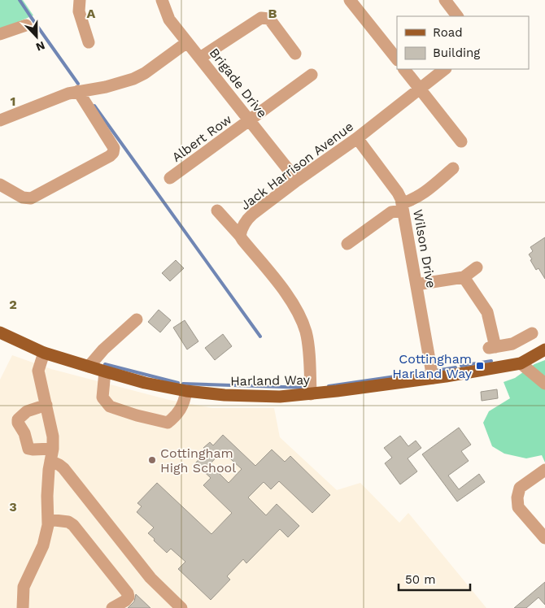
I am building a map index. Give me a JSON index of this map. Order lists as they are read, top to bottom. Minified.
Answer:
{"streets":{"main road":["Harland Way"],"street":["Brigade Drive","Albert Row","Jack Harrison Avenue","Wilson Drive"]},"crossings":[["Brigade Drive","Albert Row"],["Brigade Drive","Jack Harrison Avenue"],["Jack Harrison Avenue","Wilson Drive"],["Wilson Drive","Harland Way"]],"places":{"transit":["Cottingham Harland Way"],"other":["Cottingham High School"]},"legend":["Road","Building"],"scale_bar":"50 m","north":"bottom","grid":{"columns":["A","B"],"rows":["1","2","3"]}}
